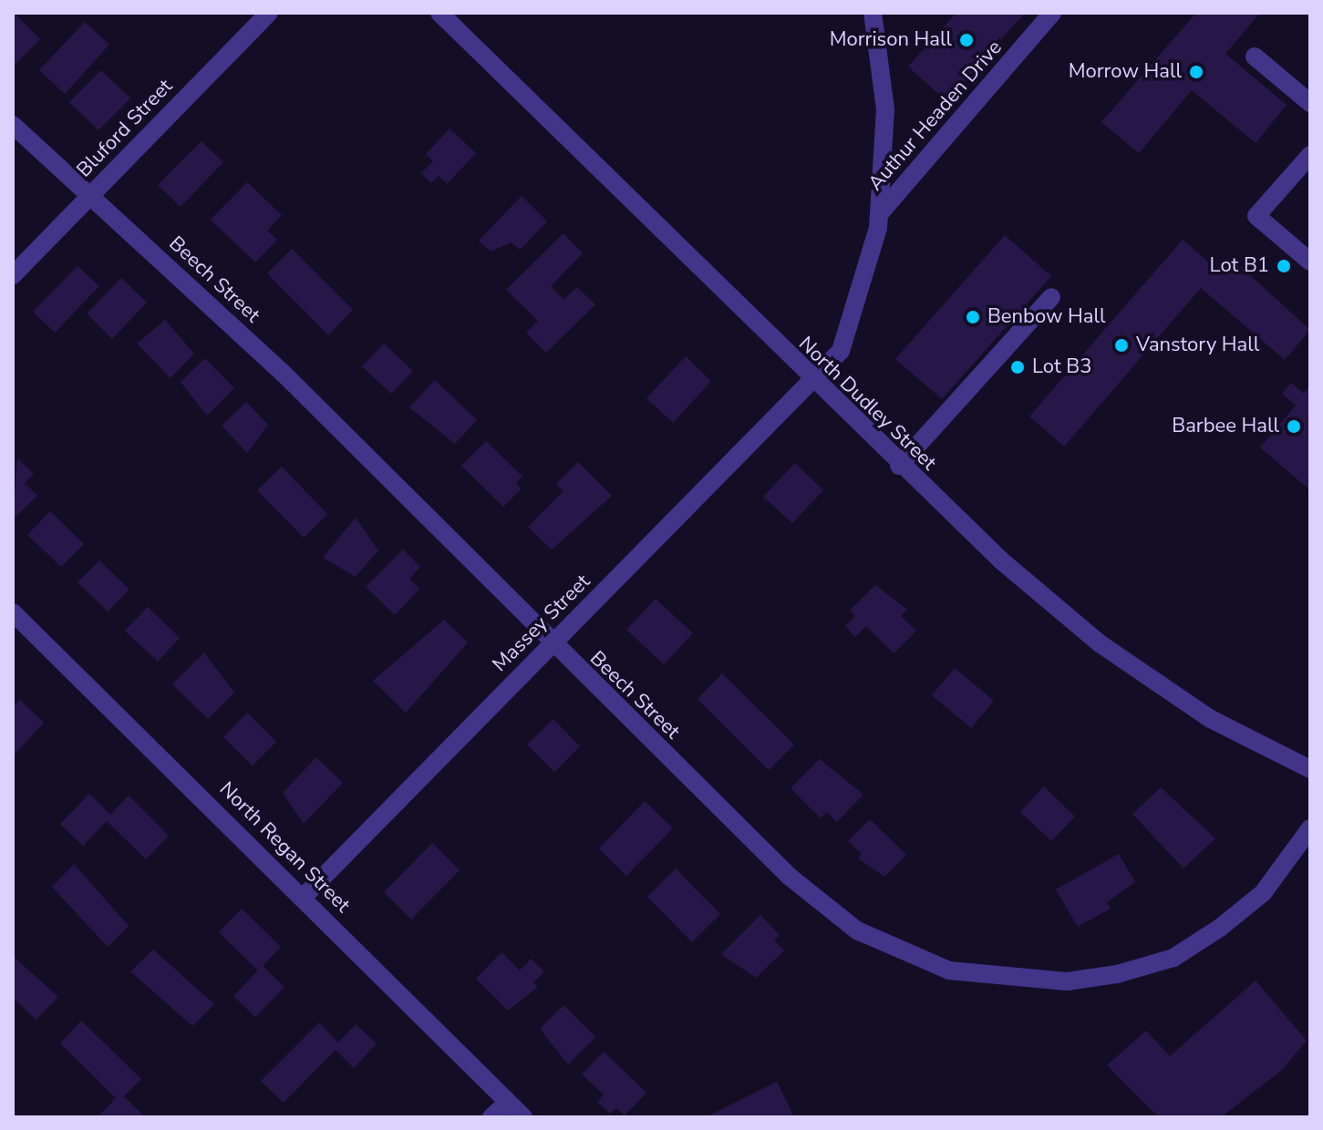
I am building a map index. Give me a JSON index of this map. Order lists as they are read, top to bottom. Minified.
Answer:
{"streets":{"street":["Authur Headen Drive","Bluford Street","Beech Street","North Dudley Street","Massey Street","North Regan Street"]},"crossings":[["Authur Headen Drive","Massey Street"],["Bluford Street","Beech Street"],["Beech Street","Massey Street"],["North Dudley Street","Massey Street"],["Massey Street","North Regan Street"]],"places":["Morrison Hall","Morrow Hall","Lot B1","Benbow Hall","Vanstory Hall","Lot B3","Barbee Hall"]}
